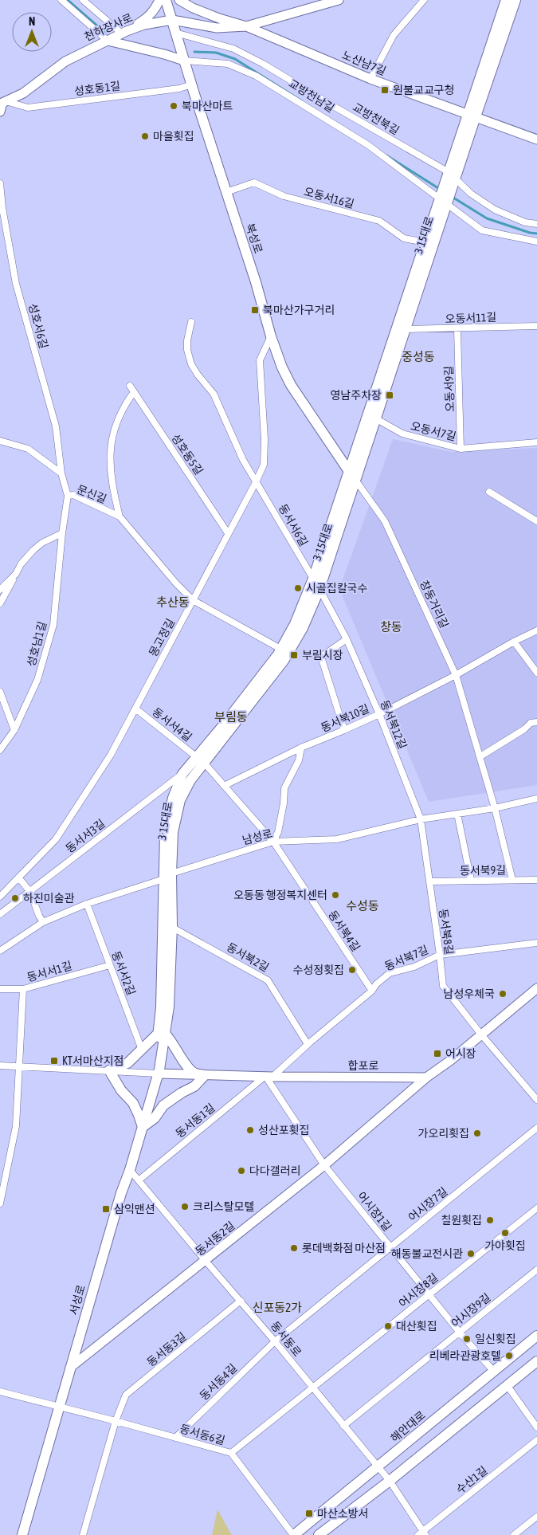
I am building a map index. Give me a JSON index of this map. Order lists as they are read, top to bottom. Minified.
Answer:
{"streets":{"main road":["천하장사로","노산남7길","교방천남길","3·15대로","북성로","합포로","동서동2길","서성로","해안대로"],"street":["성호동1길","교방천북길","오동서16길","오동서11길","성호서6길","오동서9길","오동서7길","성호동5길","문신길","동서서6길","창동거리길","몽고정길","성호남1길","동서북10길","동서서4길","동서북12길","동서서3길","남성로","동서북9길","동서북4길","동서북8길","동서북2길","동서북7길","동서서1길","동서서2길","동서동1길","어시장7길","어시장1길","어시장8길","어시장9길","동서동로","동서동3길","동서동4길","동서동6길","수산1길"]},"crossings":[["천하장사로","노산남7길"],["천하장사로","성호동1길"],["천하장사로","교방천남길"],["천하장사로","북성로"],["노산남7길","3·15대로"],["성호동1길","북성로"],["교방천남길","3·15대로"],["교방천남길","북성로"],["교방천북길","3·15대로"],["교방천북길","북성로"],["오동서16길","3·15대로"],["오동서16길","북성로"],["3·15대로","북성로"],["3·15대로","오동서11길"],["3·15대로","오동서7길"],["3·15대로","문신길"],["3·15대로","동서서6길"],["3·15대로","창동거리길"],["3·15대로","동서서4길"],["3·15대로","동서북12길"],["3·15대로","동서서3길"],["3·15대로","남성로"],["3·15대로","동서북2길"],["3·15대로","합포로"],["3·15대로","서성로"],["북성로","창동거리길"],["북성로","몽고정길"],["오동서11길","오동서9길"],["성호서6길","문신길"],["오동서9길","오동서7길"],["성호동5길","몽고정길"],["문신길","몽고정길"],["문신길","성호남1길"],["동서서6길","몽고정길"],["창동거리길","동서북10길"],["창동거리길","남성로"],["창동거리길","동서북9길"],["몽고정길","동서서4길"],["동서북10길","동서서4길"],["동서북10길","동서북12길"],["동서북12길","남성로"],["동서북12길","동서북8길"],["남성로","동서북4길"],["남성로","동서북8길"],["남성로","동서서2길"],["동서북9길","동서북8길"],["동서북4길","동서북7길"],["동서북8길","동서북7길"],["동서북2길","동서북7길"],["동서북7길","합포로"],["동서북7길","동서동1길"],["동서북7길","어시장1길"],["동서서1길","동서서2길"],["합포로","동서동1길"],["합포로","어시장1길"],["합포로","동서동2길"],["합포로","서성로"],["동서동1길","어시장1길"],["동서동1길","동서동로"],["어시장7길","어시장1길"],["어시장7길","동서동로"],["어시장7길","동서동4길"],["어시장1길","동서동2길"],["어시장1길","어시장8길"],["어시장1길","어시장9길"],["어시장1길","해안대로"],["동서동2길","서성로"],["동서동2길","동서동로"],["어시장8길","동서동로"],["어시장8길","동서동6길"],["서성로","동서동로"],["서성로","동서동6길"],["어시장9길","동서동로"],["동서동로","동서동3길"],["동서동로","동서동4길"],["동서동로","해안대로"],["동서동로","수산1길"],["동서동3길","동서동6길"],["동서동4길","동서동6길"],["해안대로","동서동6길"]],"districts":["중성동","추산동","창동","부림동","수성동","신포동2가"],"places":{"transit":["원불교교구청","북마산가구거리","영남주차장","부림시장","어시장","KT서마산지점","삼익맨션","마산소방서"],"other":["북마산마트","마을횟집","시골집칼국수","오동동 행정복지센터","하진미술관","수성정횟집","남성우체국","성산포횟집","가오리횟집","다다갤러리","크리스탈모텔","칠원횟집","가야횟집","롯데백화점 마산점","해동불교전시관","대산횟집","일신횟집","리베라관광호텔"]},"north":"top"}
